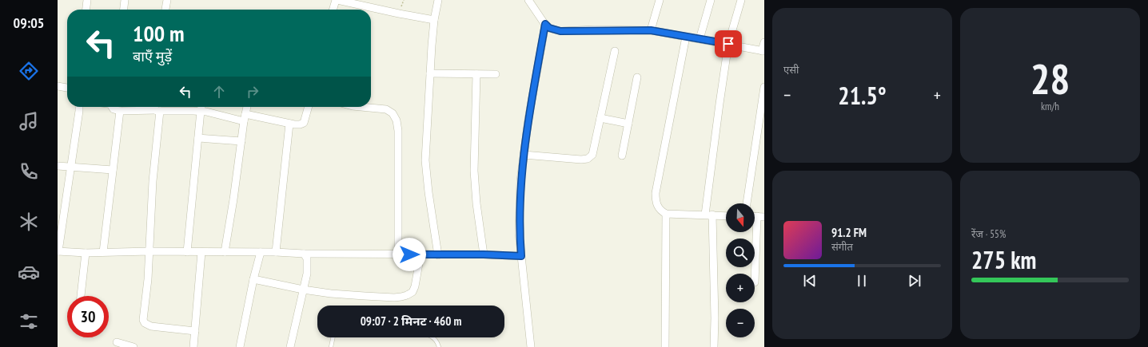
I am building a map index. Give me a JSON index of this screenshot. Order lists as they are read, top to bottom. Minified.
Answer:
{"north":"bottom","page":{"tabs":"09:05","tile":["एसी",["28","km/h"],["रेंज · 55%","275 km"]],"turn":["100 m","बाएँ मुड़ें"],"heat":["−","21.5°","+"],"map_buttons":["+","−"],"song":["91.2 FM","संगीत"],"limit":"30","trip":"09:07 · 2 मिनट · 460 m"}}
